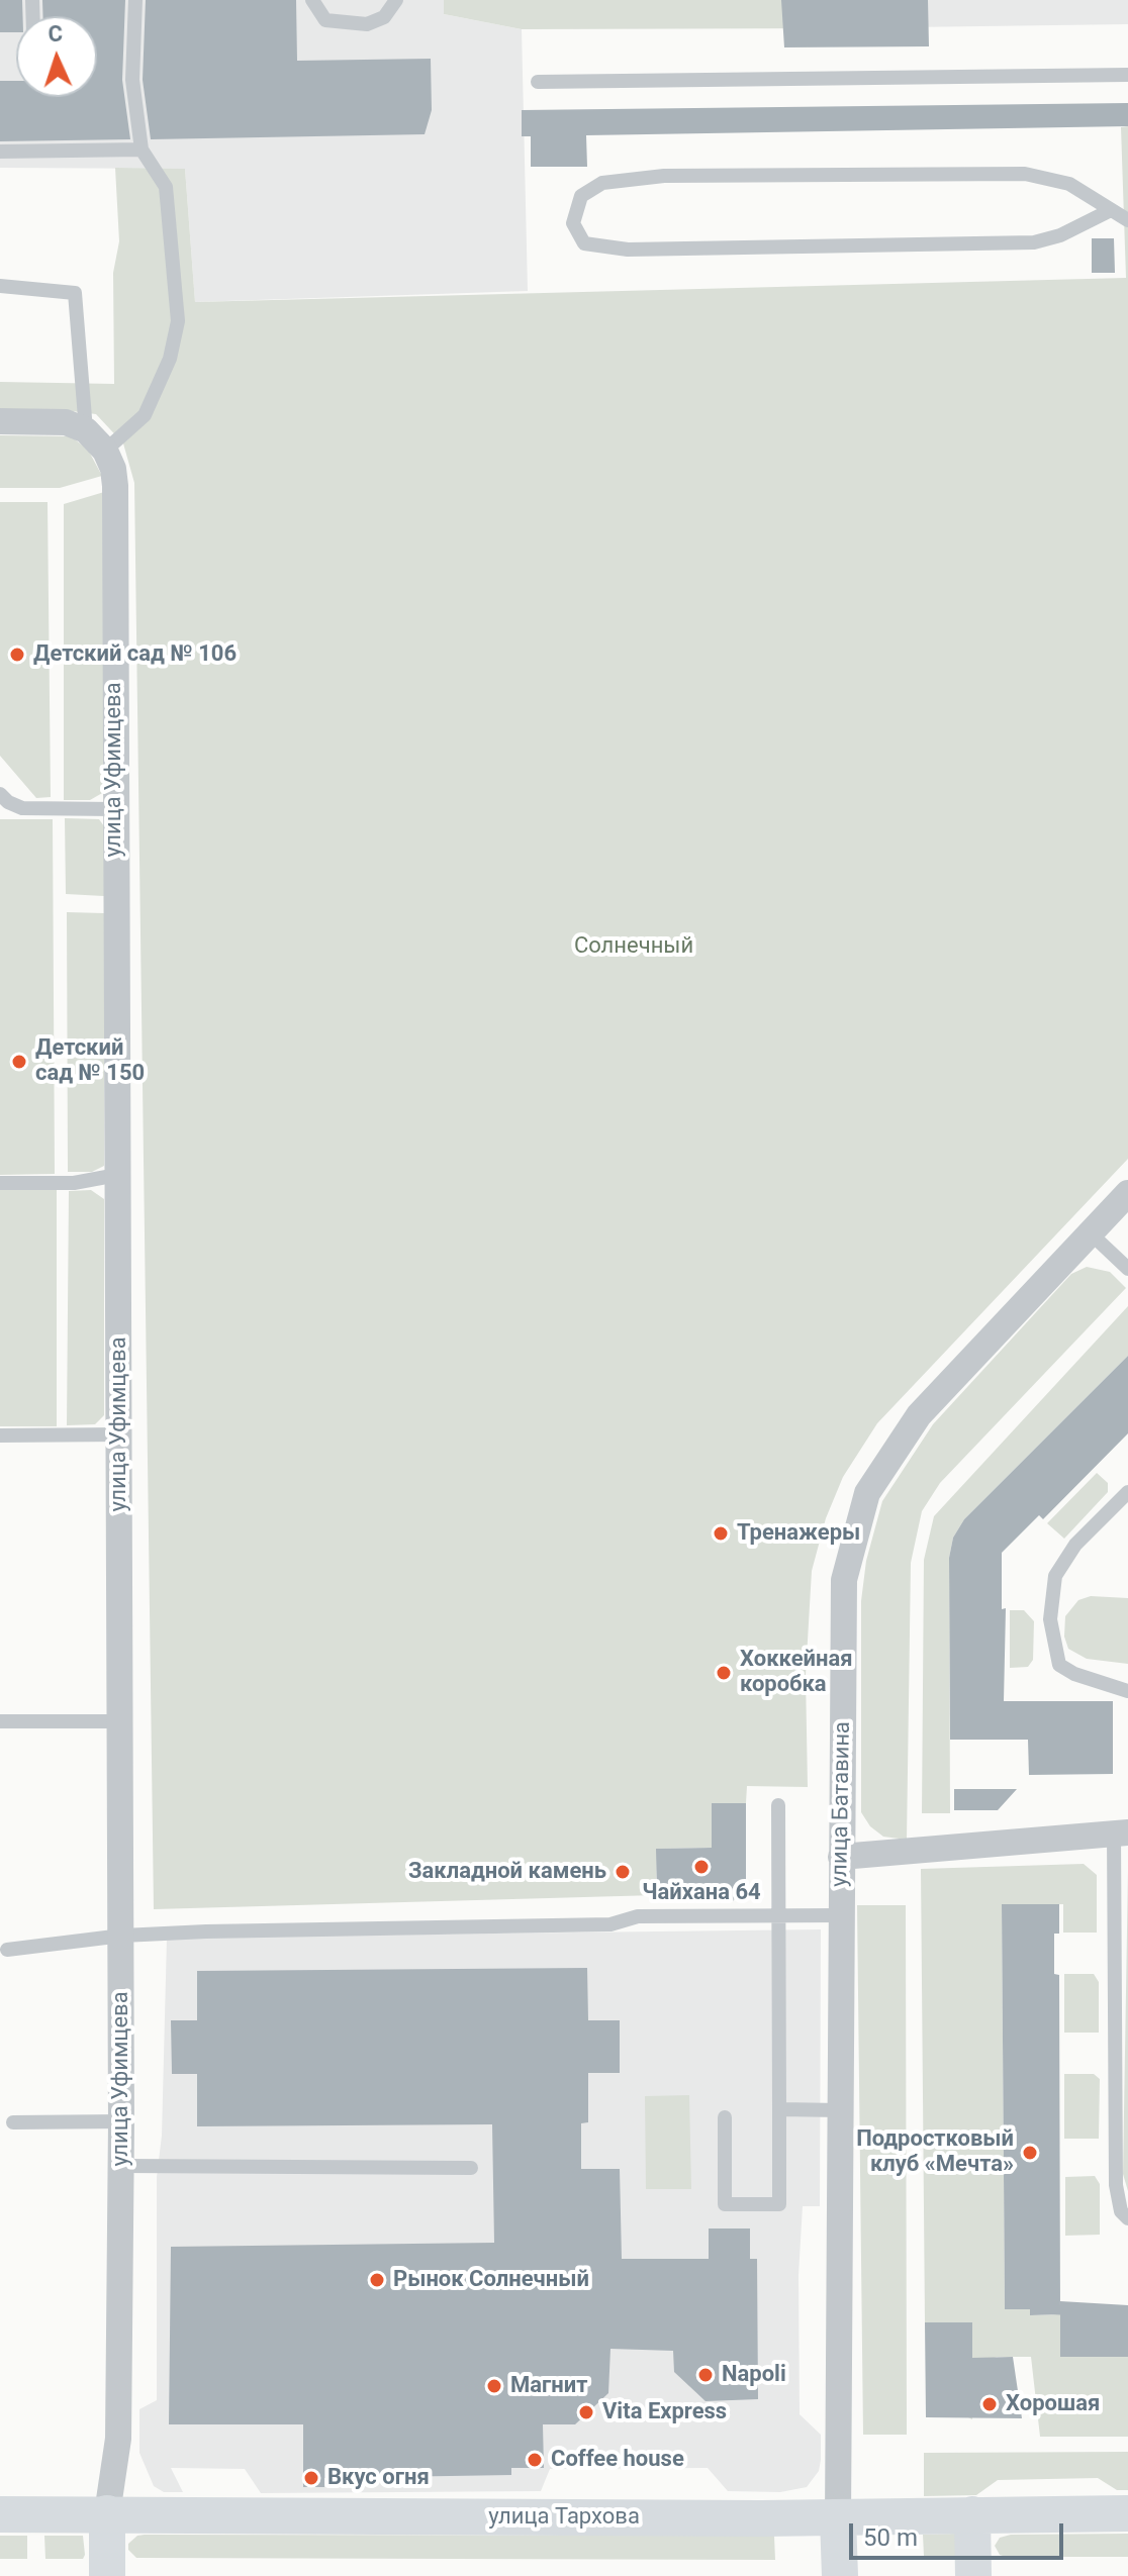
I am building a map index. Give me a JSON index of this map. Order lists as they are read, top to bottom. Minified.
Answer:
{"streets":{"main road":["улица Тархова"],"street":["улица Уфимцева","улица Батавина"]},"crossings":[["улица Уфимцева","улица Тархова"],["улица Батавина","улица Тархова"]],"parks":["Солнечный"],"places":["Детский сад № 106","Детский сад № 150","Тренажеры","Хоккейная коробка","Чайхана 64","Закладной камень","Подростковый клуб «Мечта»","Рынок Солнечный","Napoli","Магнит","Хорошая","Vita Express","Coffee house","Вкус огня"],"scale_bar":"50 m","north":"top"}
